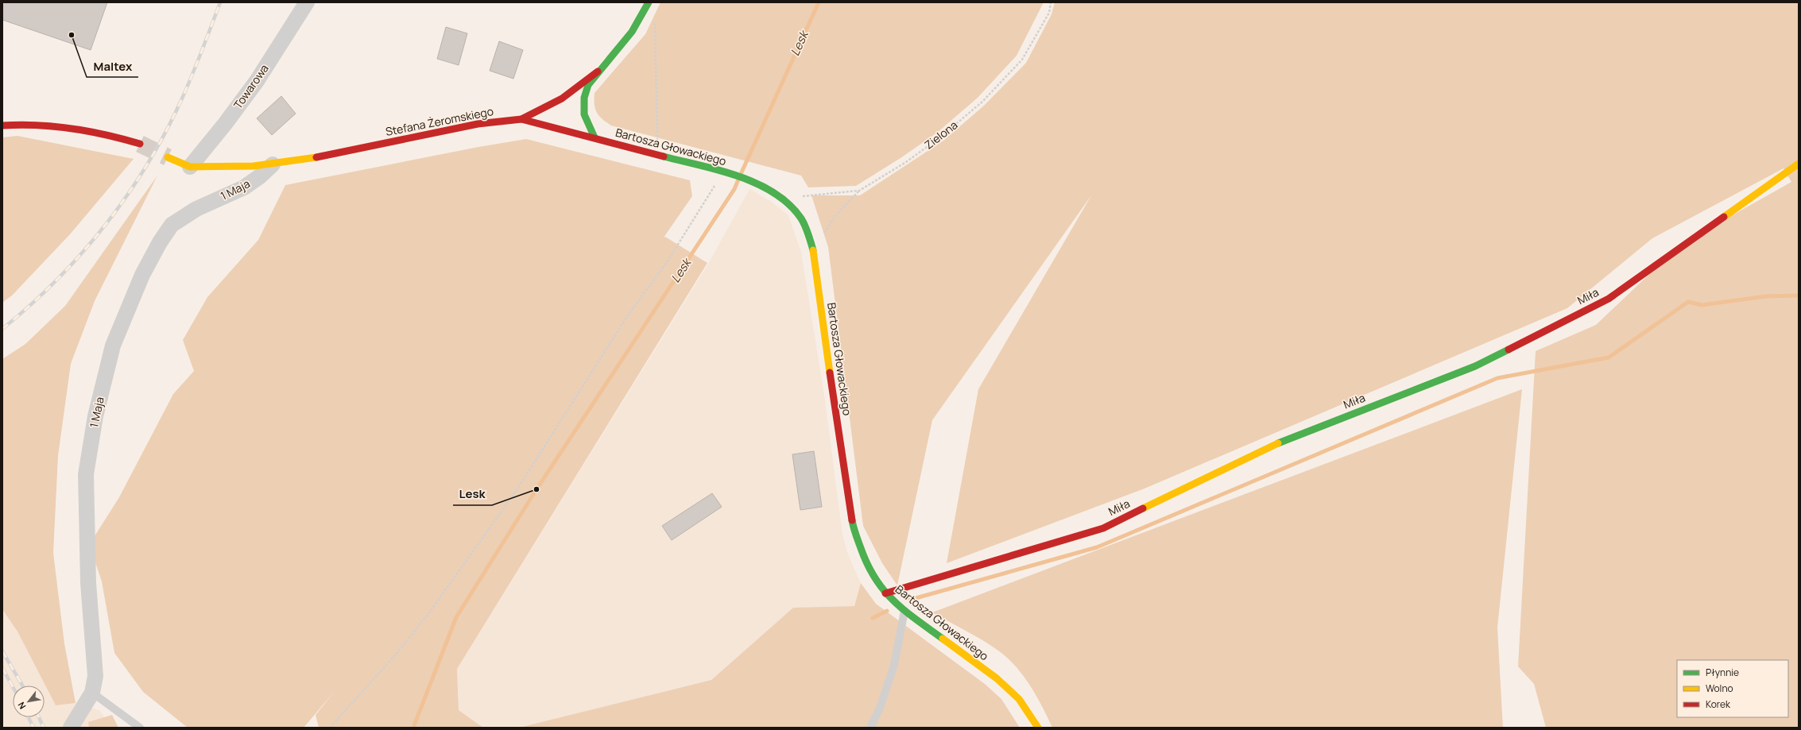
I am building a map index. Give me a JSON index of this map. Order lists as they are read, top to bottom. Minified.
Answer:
{"streets":{"street":["Towarowa","Stefana Żeromskiego","Bartosza Głowackiego","1 Maja","Miła"],"path":["Zielona"]},"crossings":[["Towarowa","Stefana Żeromskiego"],["Stefana Żeromskiego","Bartosza Głowackiego"],["Stefana Żeromskiego","1 Maja"],["Zielona","Bartosza Głowackiego"],["Bartosza Głowackiego","Miła"]],"water":["Lesk"],"places":["Maltex","Lesk"],"legend":["Płynnie","Wolno","Korek"],"north":"bottom left"}
